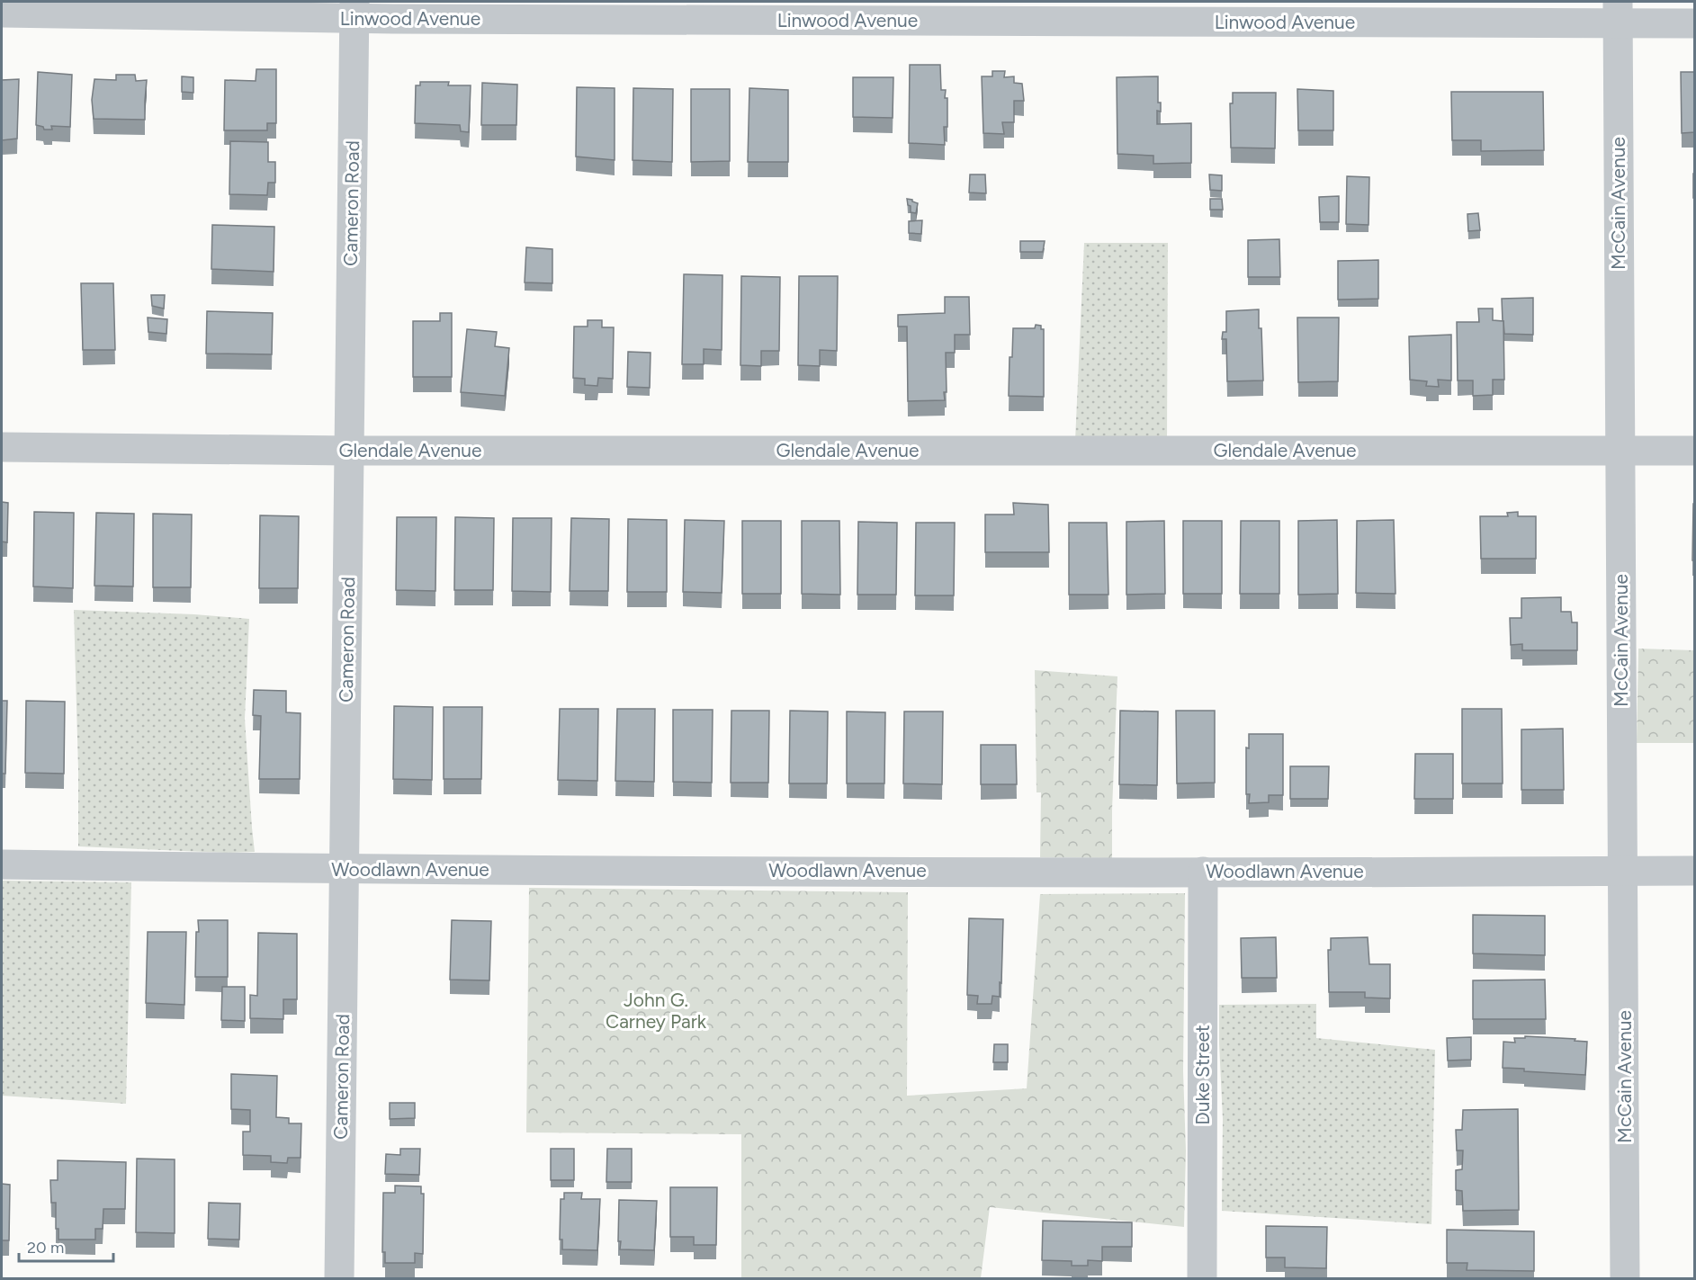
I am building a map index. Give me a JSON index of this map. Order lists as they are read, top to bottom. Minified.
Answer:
{"streets":{"street":["Linwood Avenue","Cameron Road","McCain Avenue","Glendale Avenue","Woodlawn Avenue","Duke Street"]},"crossings":[["Linwood Avenue","Cameron Road"],["Linwood Avenue","McCain Avenue"],["Cameron Road","Glendale Avenue"],["Cameron Road","Woodlawn Avenue"],["McCain Avenue","Glendale Avenue"],["McCain Avenue","Woodlawn Avenue"],["Woodlawn Avenue","Duke Street"]],"parks":["John G. Carney Park"],"scale_bar":"20 m"}
